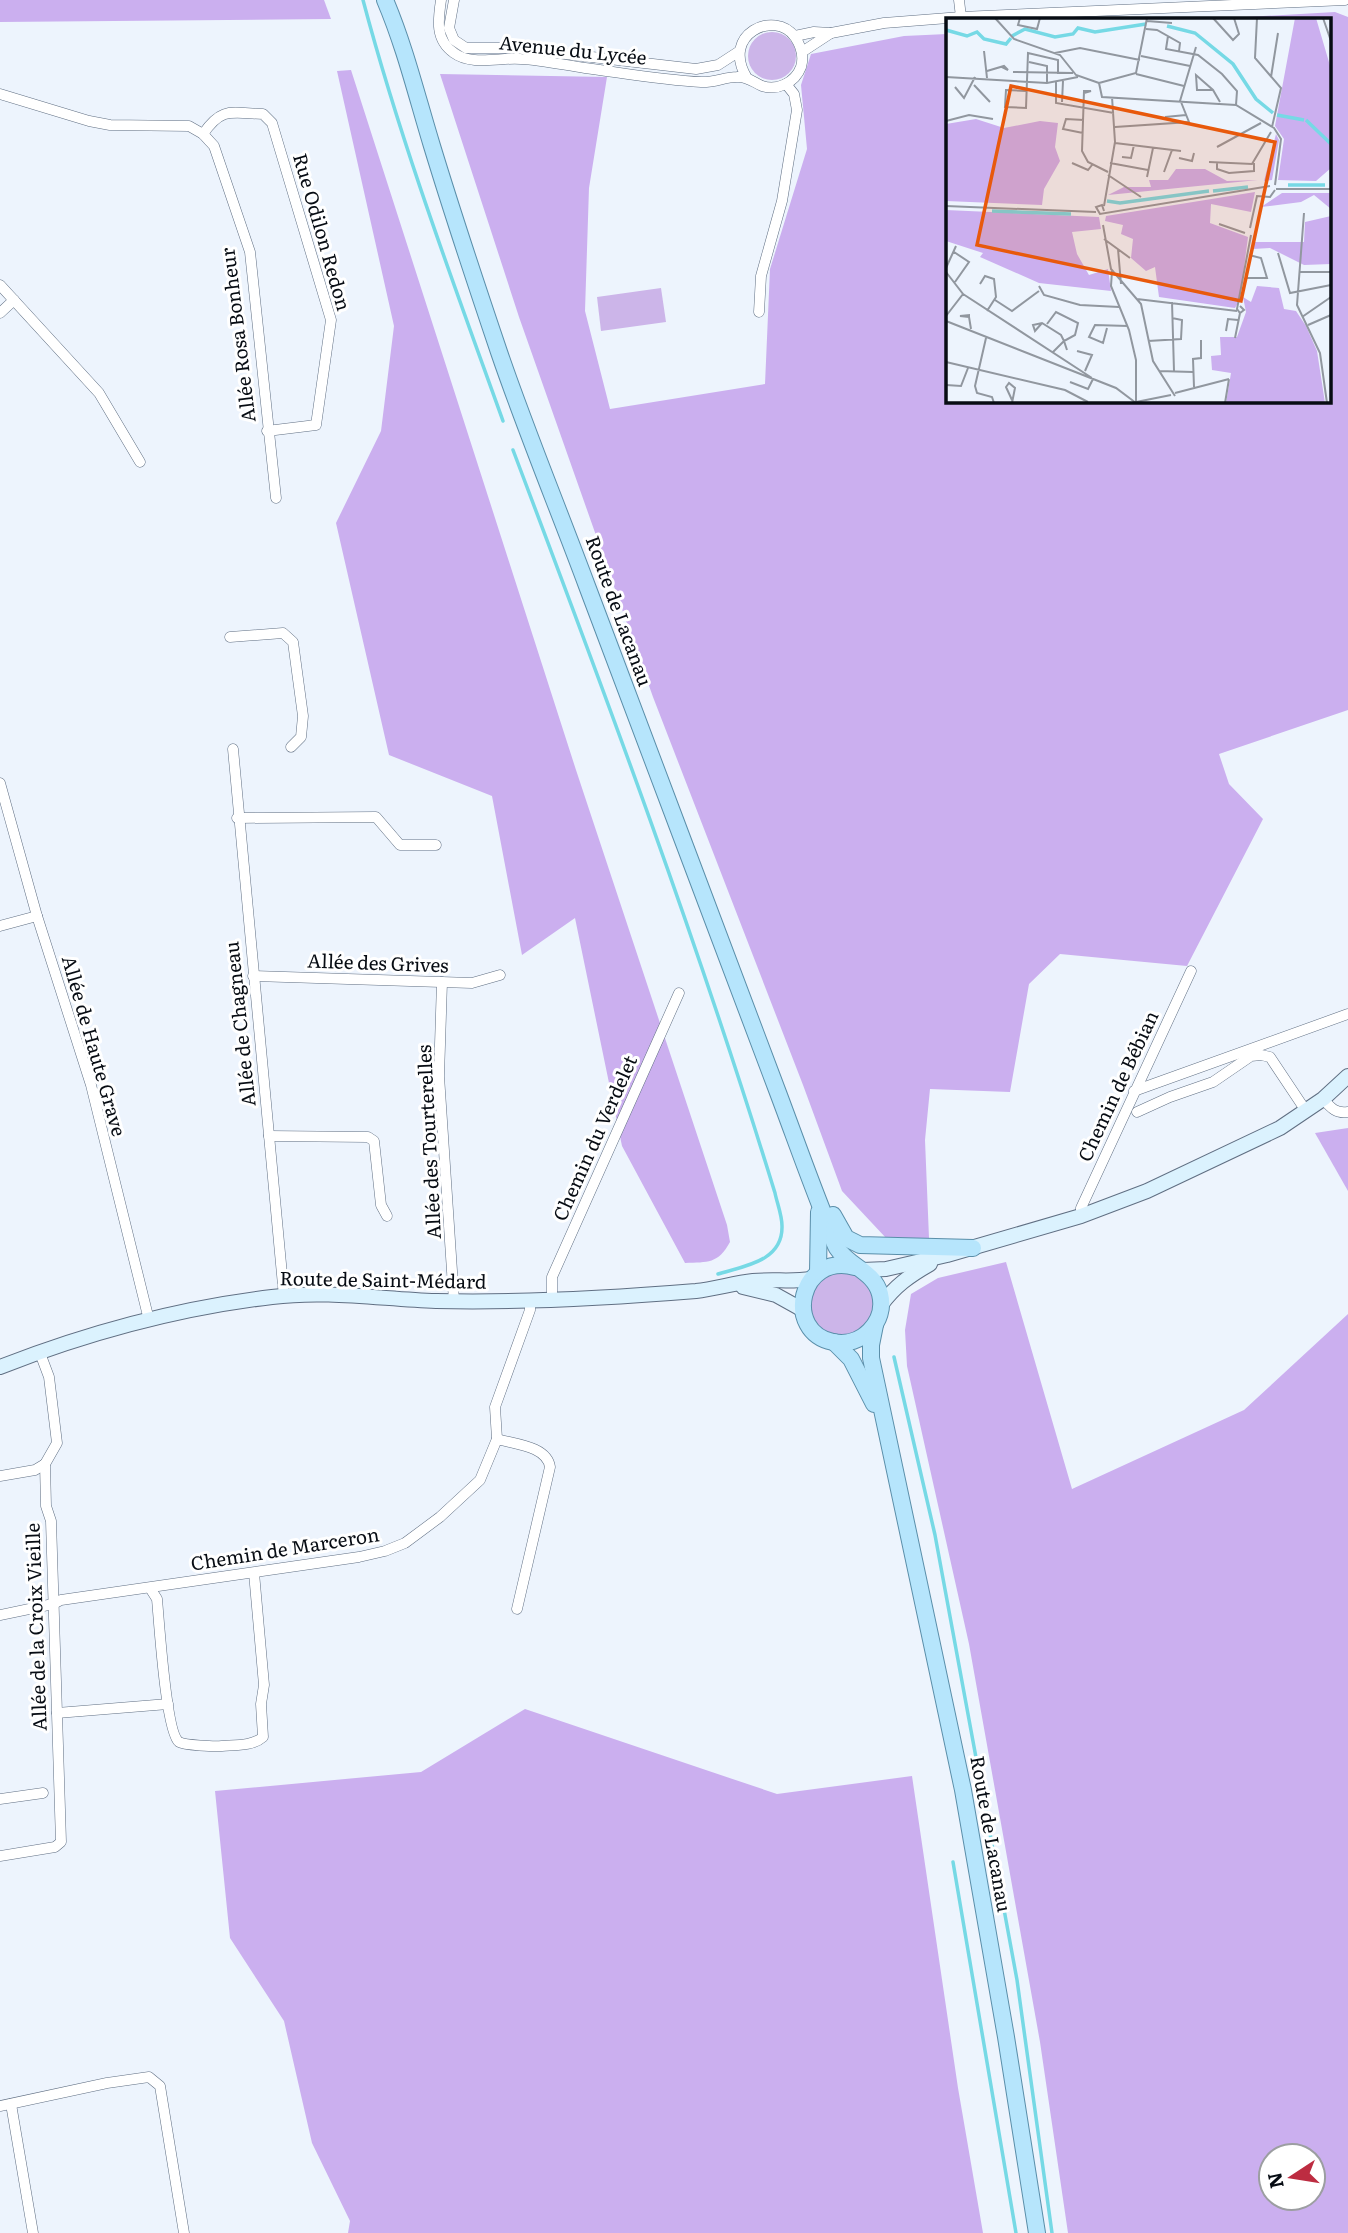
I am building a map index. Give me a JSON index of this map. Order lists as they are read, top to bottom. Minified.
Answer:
{"streets":{"main road":["Route de Lacanau"],"street":["Avenue du Lycée","Rue Odilon Redon","Allée Rosa Bonheur","Allée des Grives","Allée de Chagneau","Allée de Haute Grave","Chemin de Bébian","Chemin du Verdelet","Allée des Tourterelles","Route de Saint-Médard","Chemin de Marceron","Allée de la Croix Vieille"]},"crossings":[["Rue Odilon Redon","Allée Rosa Bonheur"],["Route de Lacanau","Route de Saint-Médard"],["Allée des Grives","Allée de Chagneau"],["Allée des Grives","Allée des Tourterelles"],["Allée de Chagneau","Route de Saint-Médard"],["Allée de Haute Grave","Route de Saint-Médard"],["Chemin du Verdelet","Route de Saint-Médard"],["Allée des Tourterelles","Route de Saint-Médard"],["Route de Saint-Médard","Chemin de Marceron"],["Route de Saint-Médard","Allée de la Croix Vieille"],["Chemin de Marceron","Allée de la Croix Vieille"]],"north":"left"}
